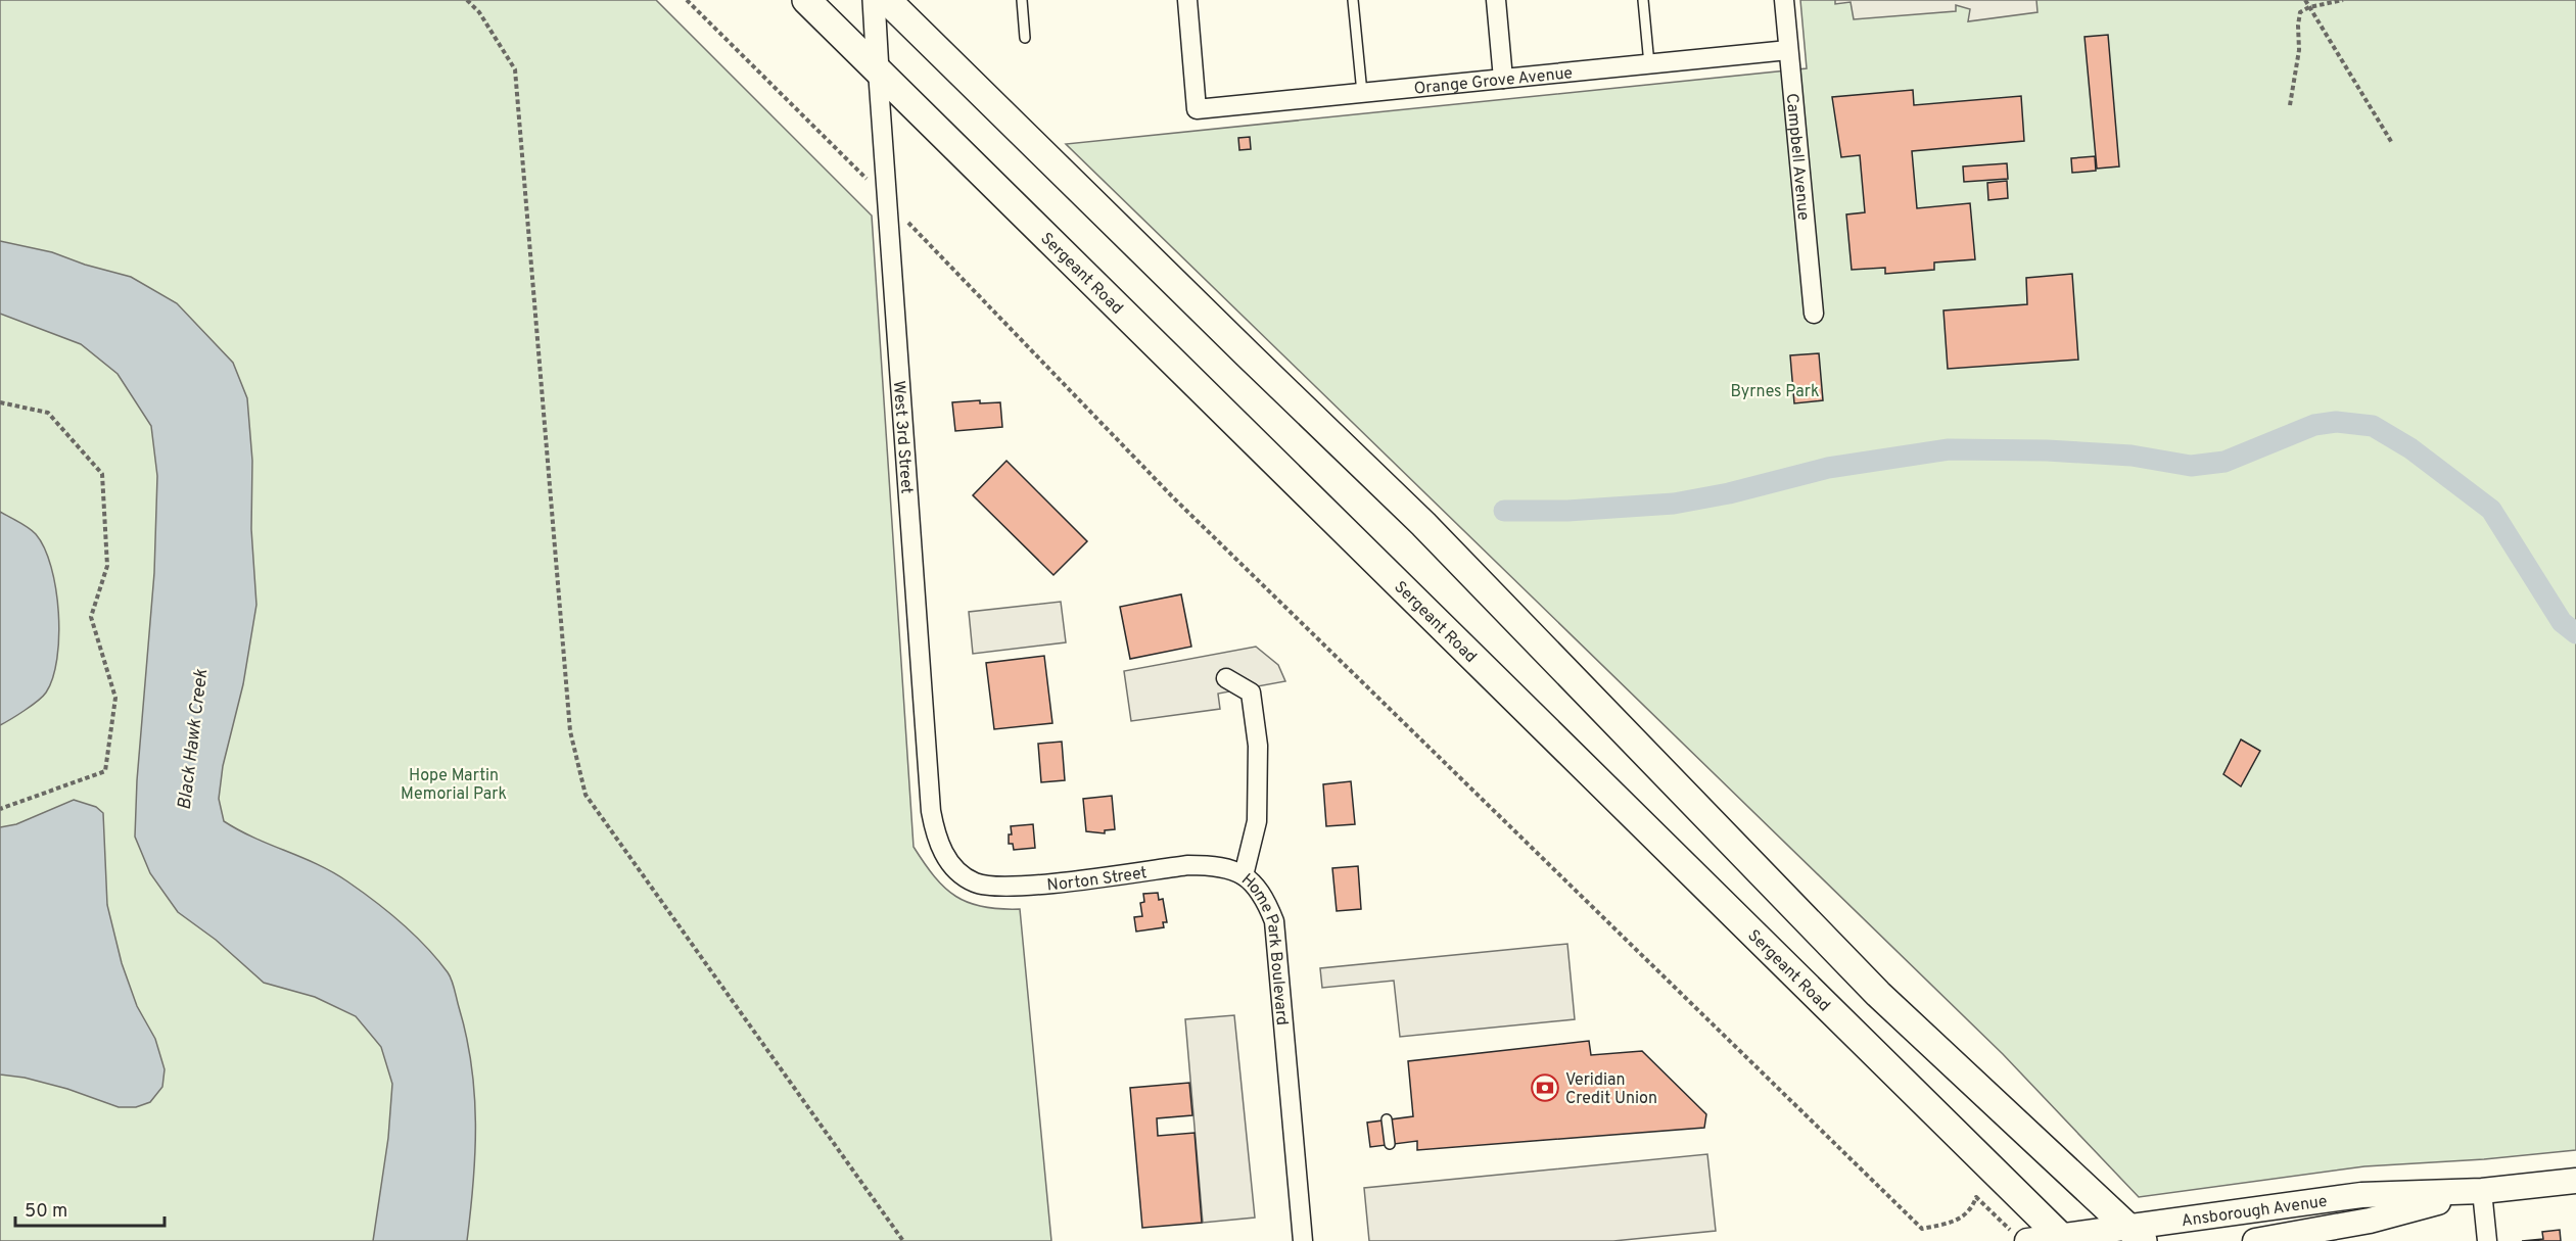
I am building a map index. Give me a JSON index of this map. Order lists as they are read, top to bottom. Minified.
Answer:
{"streets":{"main road":["Sergeant Road","Ansborough Avenue"],"street":["Orange Grove Avenue","Campbell Avenue","West 3rd Street","Norton Street","Home Park Boulevard"]},"crossings":[["Orange Grove Avenue","Campbell Avenue"],["Sergeant Road","West 3rd Street"],["Sergeant Road","Ansborough Avenue"],["West 3rd Street","Norton Street"],["Norton Street","Home Park Boulevard"]],"water":["Black Hawk Creek"],"parks":["Byrnes Park","Hope Martin Memorial Park"],"places":{"bank":["Veridian Credit Union"]},"scale_bar":"50 m"}
